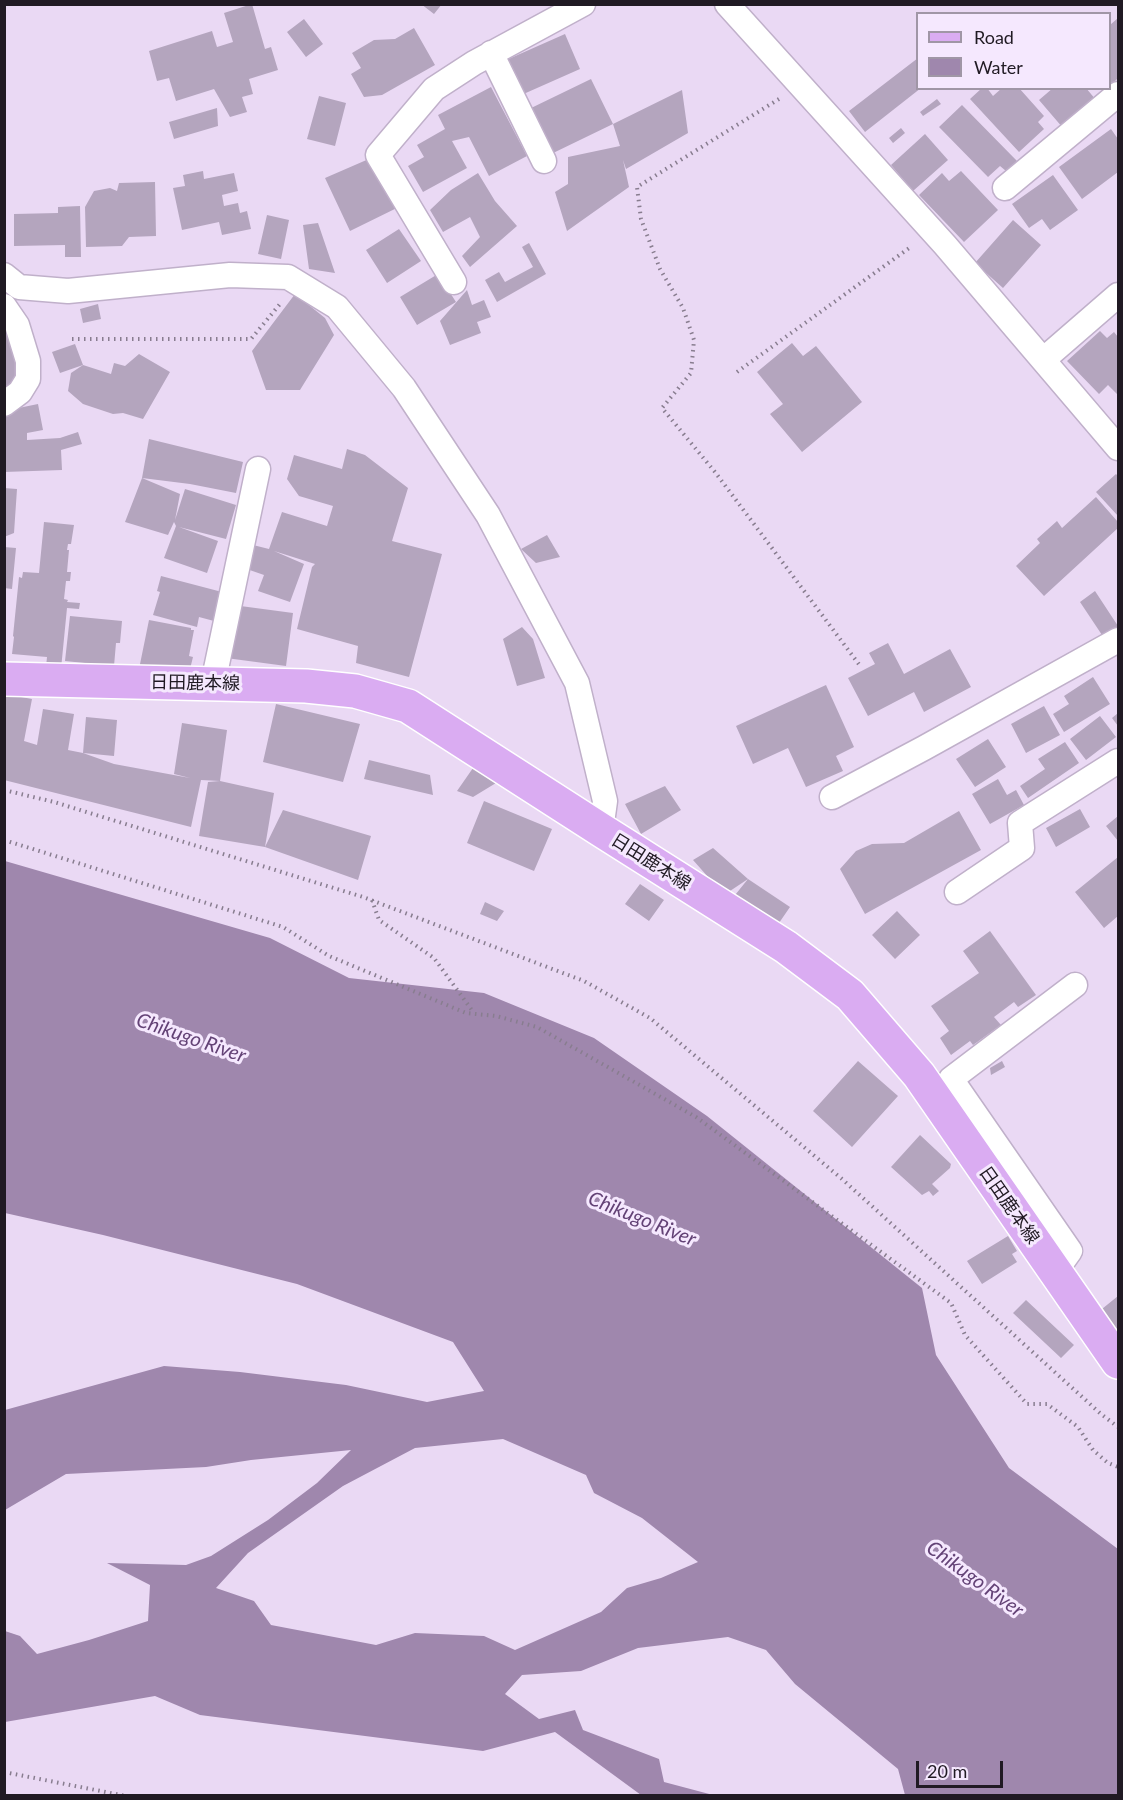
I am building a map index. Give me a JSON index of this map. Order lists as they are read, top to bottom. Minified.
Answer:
{"streets":{"main road":["日田鹿本線"]},"water":["Chikugo River"],"legend":["Road","Water"],"scale_bar":"20 m"}
